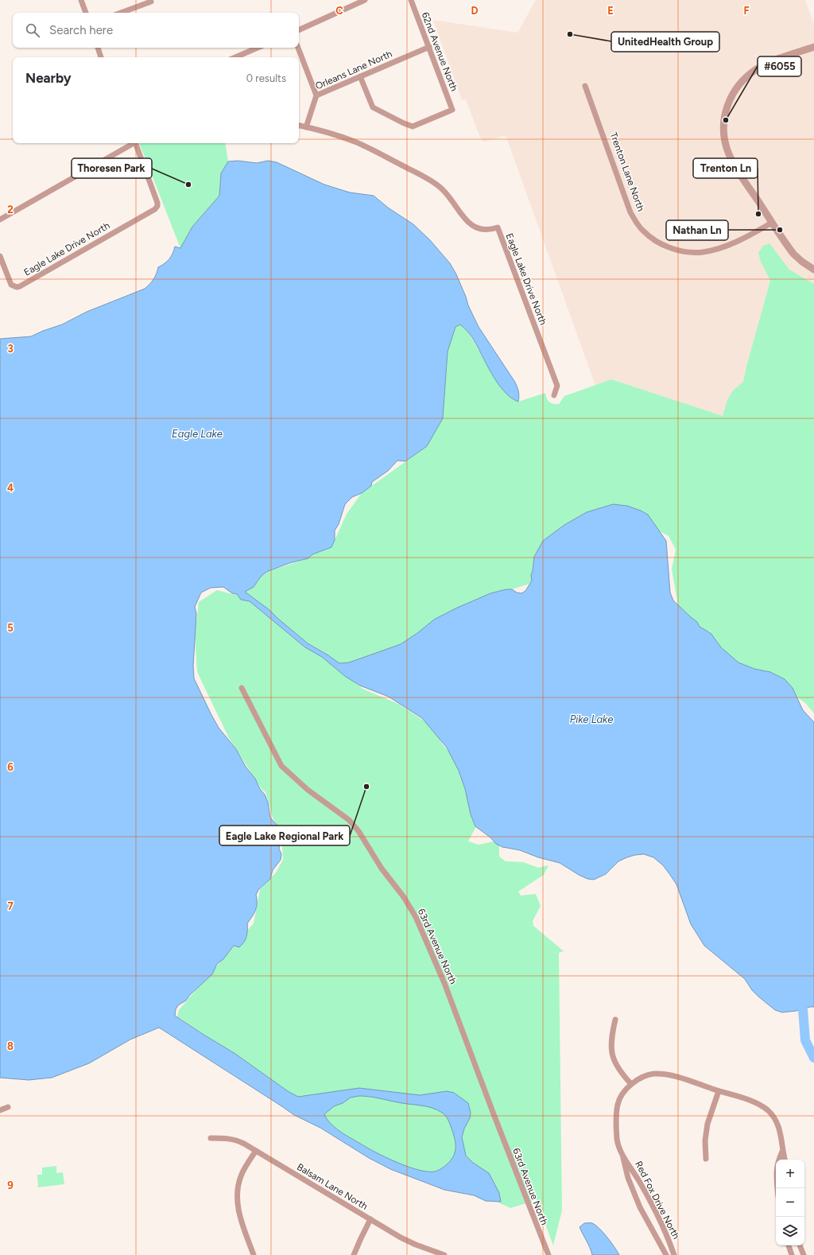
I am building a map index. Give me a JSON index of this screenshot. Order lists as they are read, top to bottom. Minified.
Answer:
{"streets":{"street":["62nd Avenue North","Orleans Lane North","Trenton Lane North","Eagle Lake Drive North","63rd Avenue North","Balsam Lane North","Red Fox Drive North"]},"crossings":[["62nd Avenue North","Orleans Lane North"],["Orleans Lane North","Eagle Lake Drive North"]],"water":["Eagle Lake","Pike Lake"],"places":["UnitedHealth Group","#6055","Thoresen Park","Trenton Ln","Nathan Ln","Eagle Lake Regional Park"],"page":{"search":"Search here","heading":["Nearby","0 results"],"map_buttons":["+","−"]},"grid":{"columns":["C","D","E","F"],"rows":["2","3","4","5","6","7","8","9"]}}
